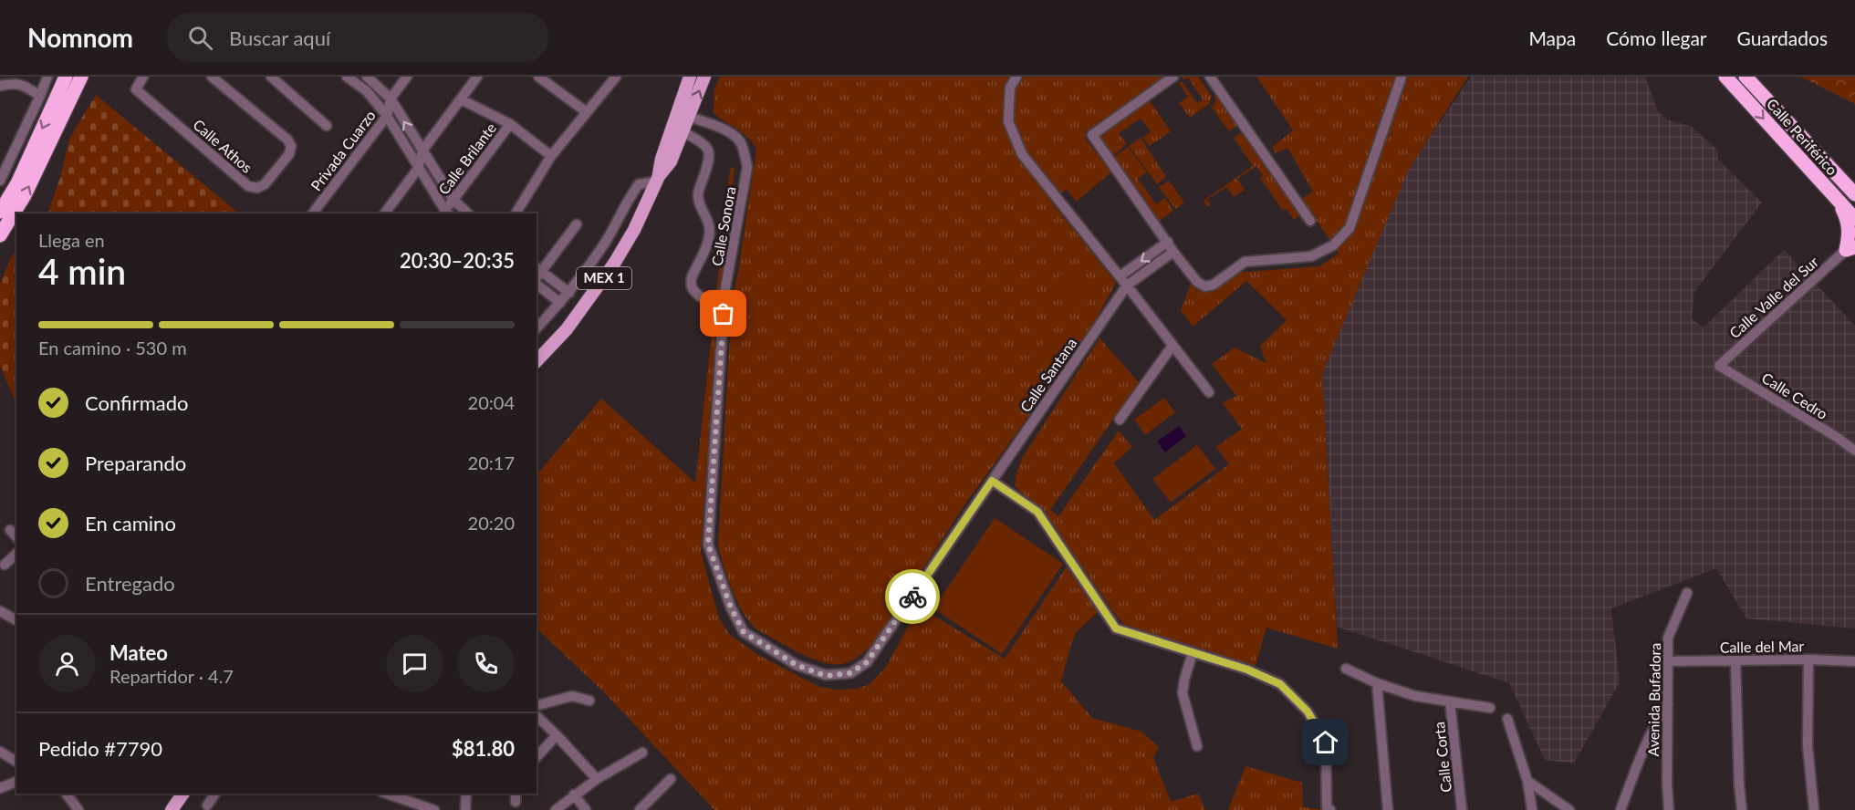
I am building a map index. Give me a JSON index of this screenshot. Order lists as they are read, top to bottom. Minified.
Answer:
{"streets":{"highway":["Calle Periférico"],"main road":["MEX 1"],"street":["Calle Athos","Privada Cuarzo","Calle Brilante","Calle Sonora","Calle Valle del Sur","Calle Santana","Calle Cedro","Calle del Mar","Avenida Bufadora","Calle Corta"]},"crossings":[["Calle Sonora","MEX 1"],["Calle Sonora","Calle Santana"],["Calle Valle del Sur","Calle Cedro"],["Calle del Mar","Avenida Bufadora"]],"page":{"header":"Nomnom","search":"Buscar aquí","nav":["Mapa","Cómo llegar","Guardados"],"heading":["4 min","Llega en","20:30–20:35"],"panel":["Mateo","Repartidor · 4.7","Pedido #7790","$81.80"],"bar":"En camino · 530 m","list":[["Confirmado","20:04"],["Preparando","20:17"],["En camino","20:20"],"Entregado"]}}
